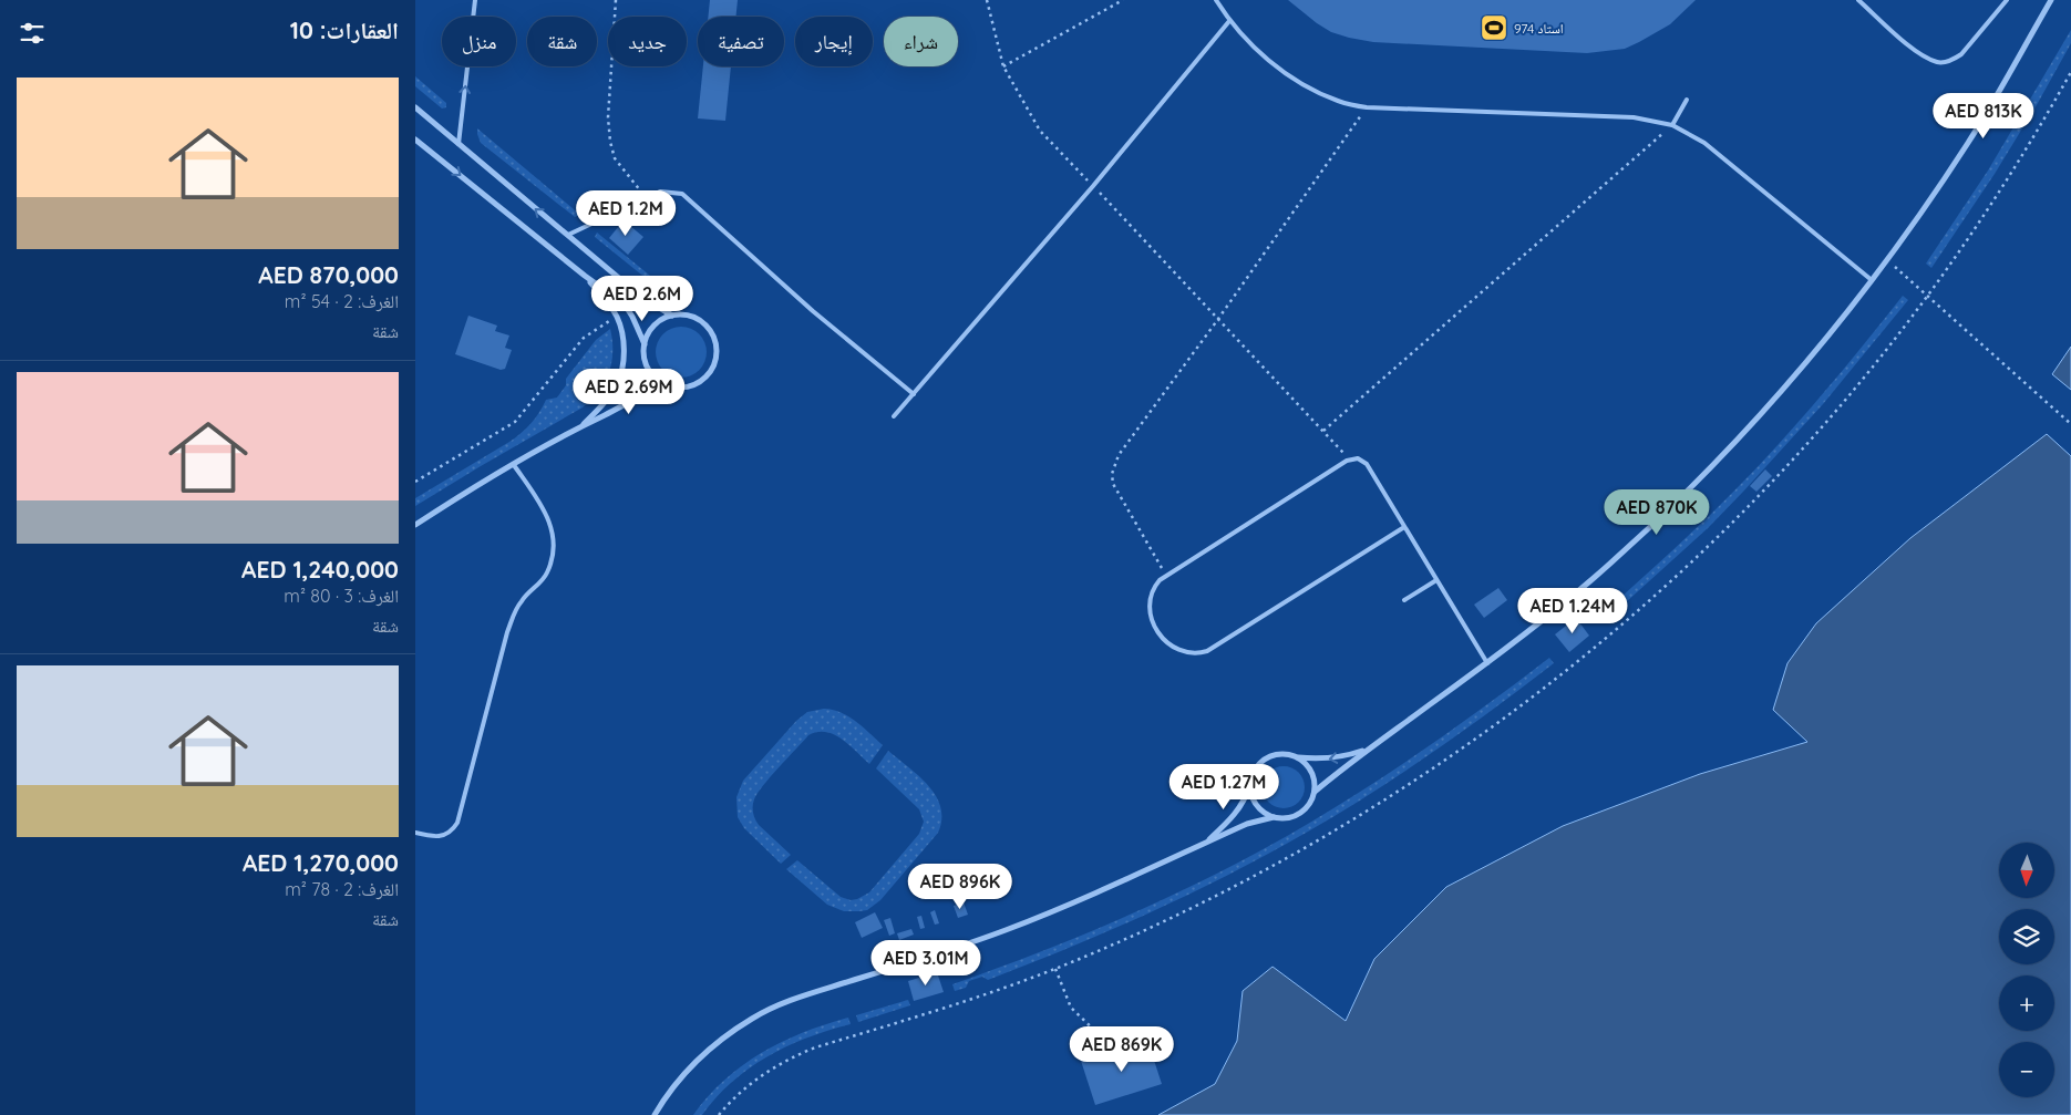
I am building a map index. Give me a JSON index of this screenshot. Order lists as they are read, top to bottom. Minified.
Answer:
{"places":{"sports":["استاد 974"]},"north":"bottom","page":{"heading":"العقارات: 10","chip":["شراء","إيجار","تصفية","جديد","شقة","منزل"],"list":[{"name":"AED 870,000","note":"الغرف: 2 · 54 m² · شقة"},{"name":"AED 1,240,000","note":"الغرف: 3 · 80 m² · شقة"},{"name":"AED 1,270,000","note":"الغرف: 2 · 78 m² · شقة"}],"price":["AED 813K","AED 1.2M","AED 2.6M","AED 2.69M","AED 870K","AED 1.24M","AED 1.27M","AED 896K","AED 3.01M","AED 869K"],"map_buttons":["+","−"]}}
